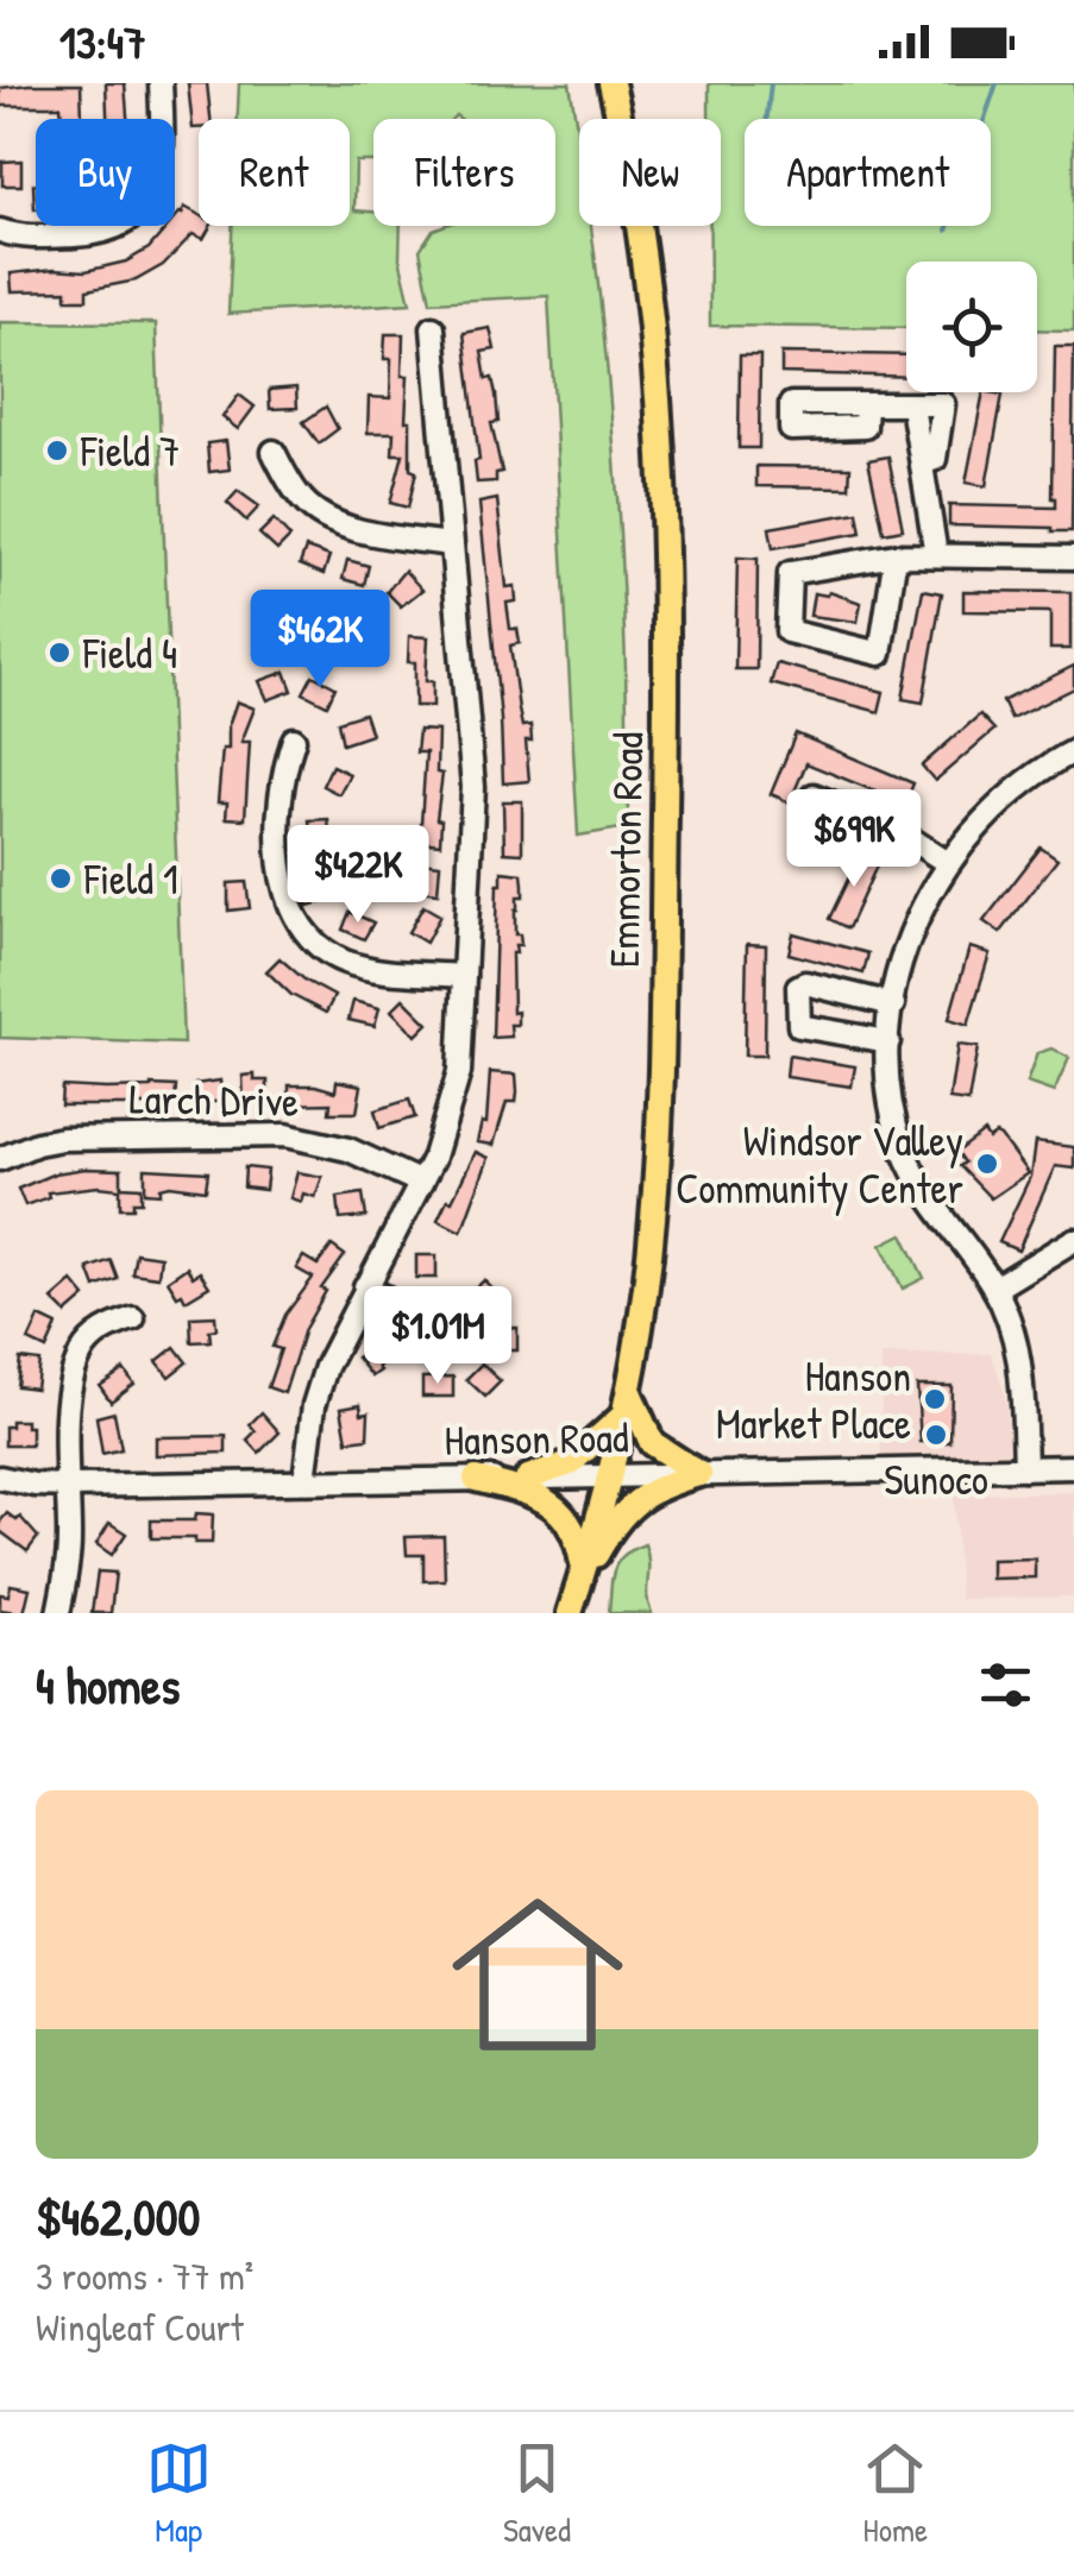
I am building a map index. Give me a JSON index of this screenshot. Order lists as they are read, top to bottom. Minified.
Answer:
{"streets":{"main road":["Emmorton Road"],"street":["Larch Drive","Hanson Road"]},"crossings":[["Emmorton Road","Hanson Road"]],"places":["Field 7","Field 4","Field 1","Windsor Valley Community Center","Hanson Market Place","Sunoco"],"page":{"status":"13:47","chip":["Buy","Rent","Filters","New","Apartment"],"price":["$462K","$699K","$422K","$1.01M"],"heading":"4 homes","list":[{"name":"$462,000","note":"3 rooms · 77 m² · Wingleaf Court"}],"tabs":["Map","Saved","Home"]}}
